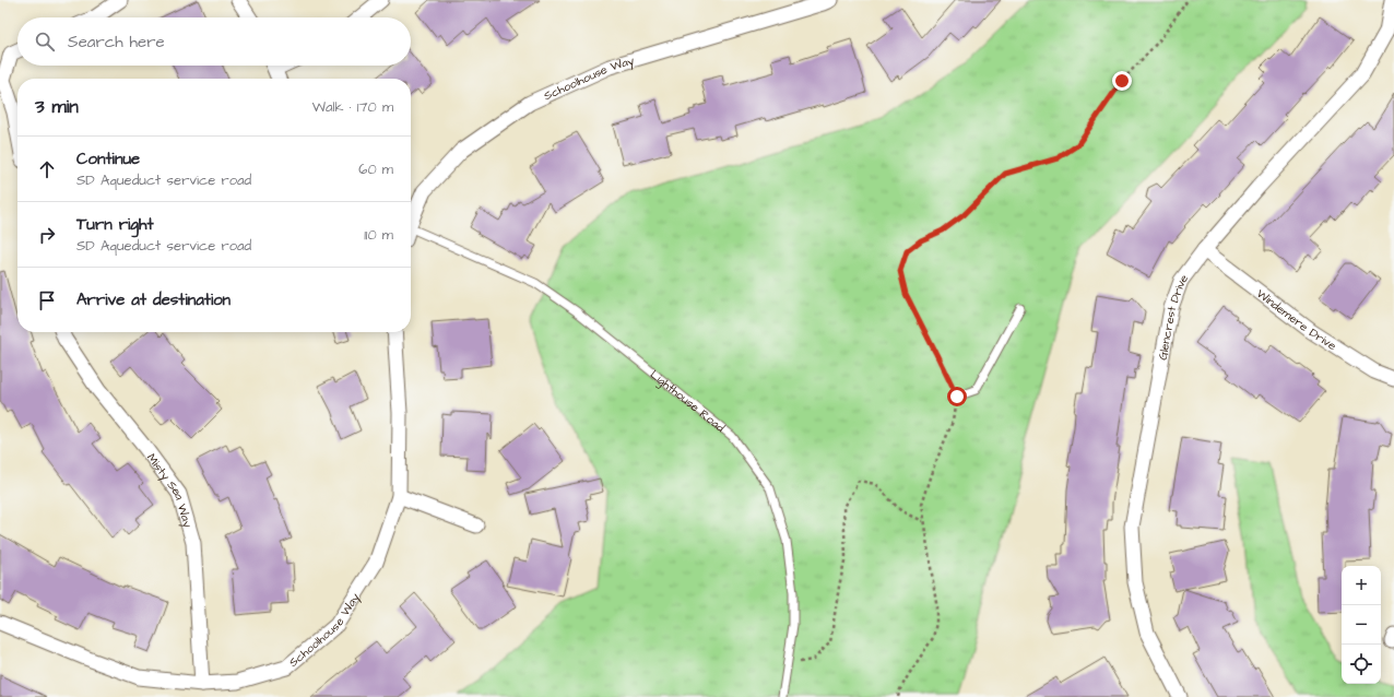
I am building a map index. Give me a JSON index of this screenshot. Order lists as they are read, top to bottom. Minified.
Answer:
{"streets":{"street":["Schoolhouse Way","Glencrest Drive","Windemere Drive","Misty Sea Way"],"lane":["Lighthouse Road"]},"crossings":[["Schoolhouse Way","Misty Sea Way"],["Glencrest Drive","Windemere Drive"]],"page":{"search":"Search here","heading":["3 min","Walk · 170 m"],"list":[["Continue","SD Aqueduct service road","60 m"],["Turn right","SD Aqueduct service road","110 m"],"Arrive at destination"],"map_buttons":["+","−"]}}
